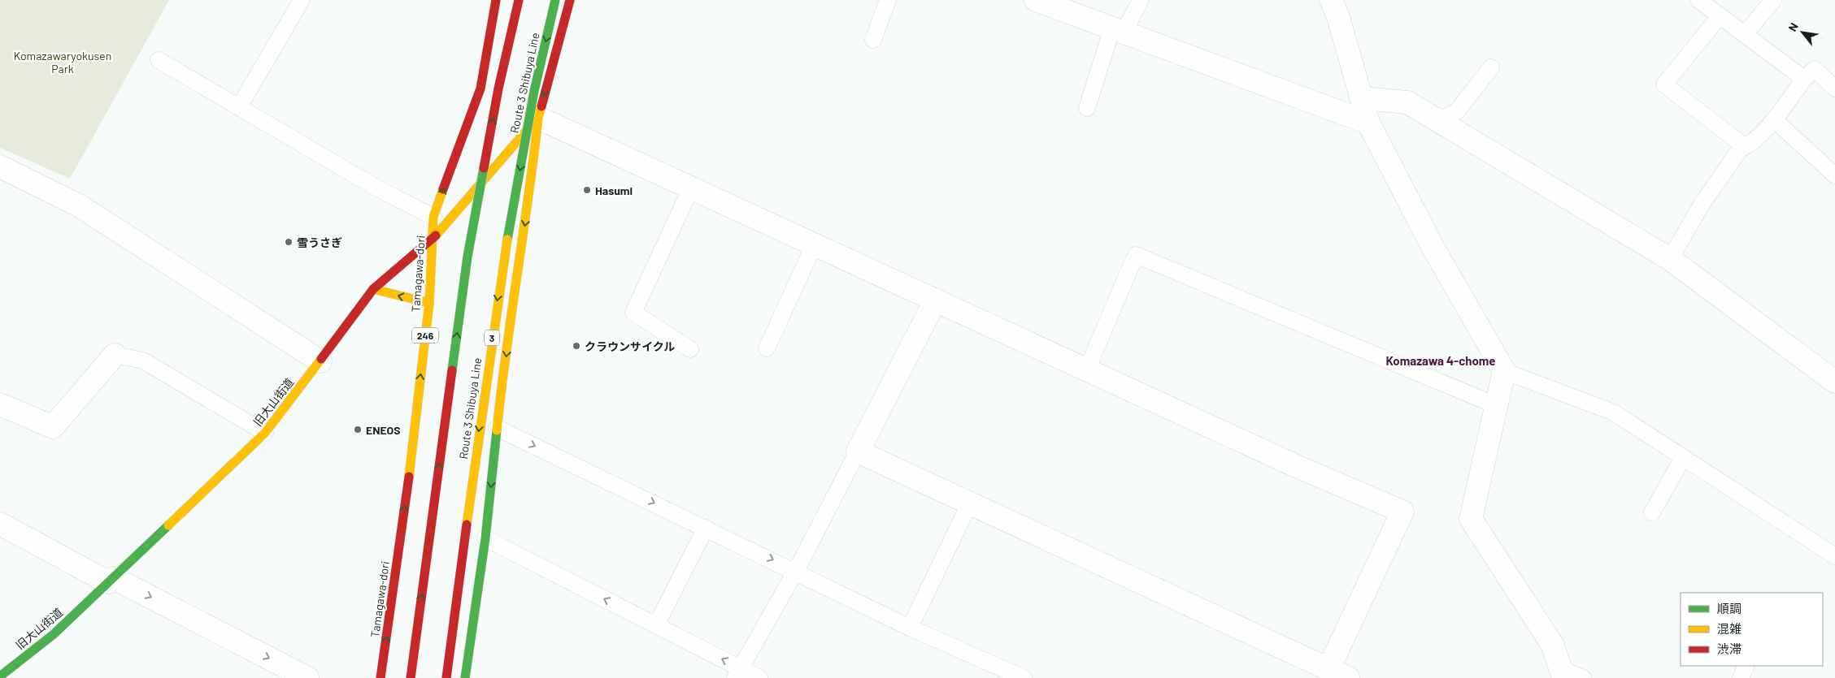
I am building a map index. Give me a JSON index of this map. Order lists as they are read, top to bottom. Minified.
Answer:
{"streets":{"main road":["Route 3 Shibuya Line","Tamagawa-dori","246","3","旧大山街道"]},"crossings":[["Tamagawa-dori","旧大山街道"]],"districts":["Komazawa 4-chome"],"parks":["Komazawaryokusen Park"],"places":["Hasumi","雪うさぎ","クラウンサイクル","ENEOS"],"legend":["順調","混雑","渋滞"],"north":"top left"}
